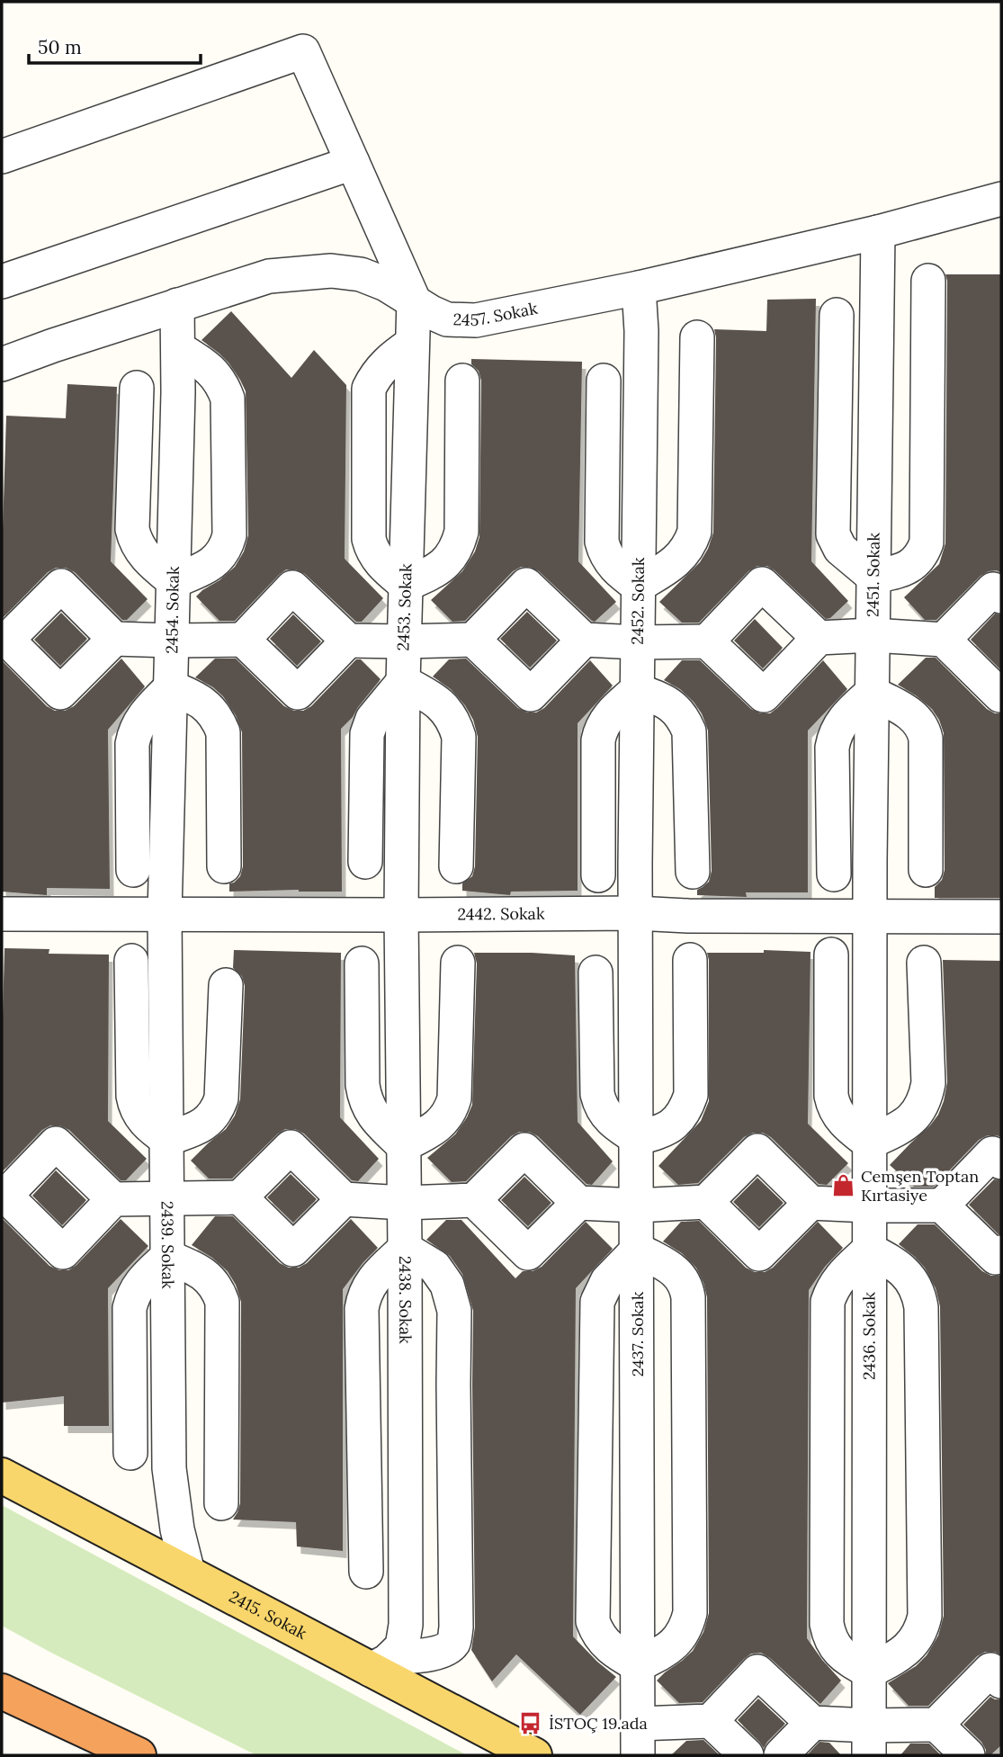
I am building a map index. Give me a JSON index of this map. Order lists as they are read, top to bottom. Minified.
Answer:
{"streets":{"main road":["2415. Sokak"],"street":["2457. Sokak","2451. Sokak","2452. Sokak","2453. Sokak","2454. Sokak","2442. Sokak","2439. Sokak","2438. Sokak","2437. Sokak","2436. Sokak"]},"crossings":[["2457. Sokak","2451. Sokak"],["2457. Sokak","2452. Sokak"],["2457. Sokak","2453. Sokak"],["2457. Sokak","2454. Sokak"],["2451. Sokak","2442. Sokak"],["2451. Sokak","2436. Sokak"],["2452. Sokak","2442. Sokak"],["2452. Sokak","2437. Sokak"],["2453. Sokak","2442. Sokak"],["2453. Sokak","2438. Sokak"],["2454. Sokak","2442. Sokak"],["2454. Sokak","2439. Sokak"],["2442. Sokak","2439. Sokak"],["2442. Sokak","2438. Sokak"],["2442. Sokak","2437. Sokak"],["2442. Sokak","2436. Sokak"],["2439. Sokak","2415. Sokak"],["2438. Sokak","2415. Sokak"]],"places":{"shop":["Cemşen Toptan Kırtasiye"],"bus stop":["İSTOÇ 19.ada"]},"scale_bar":"50 m"}
